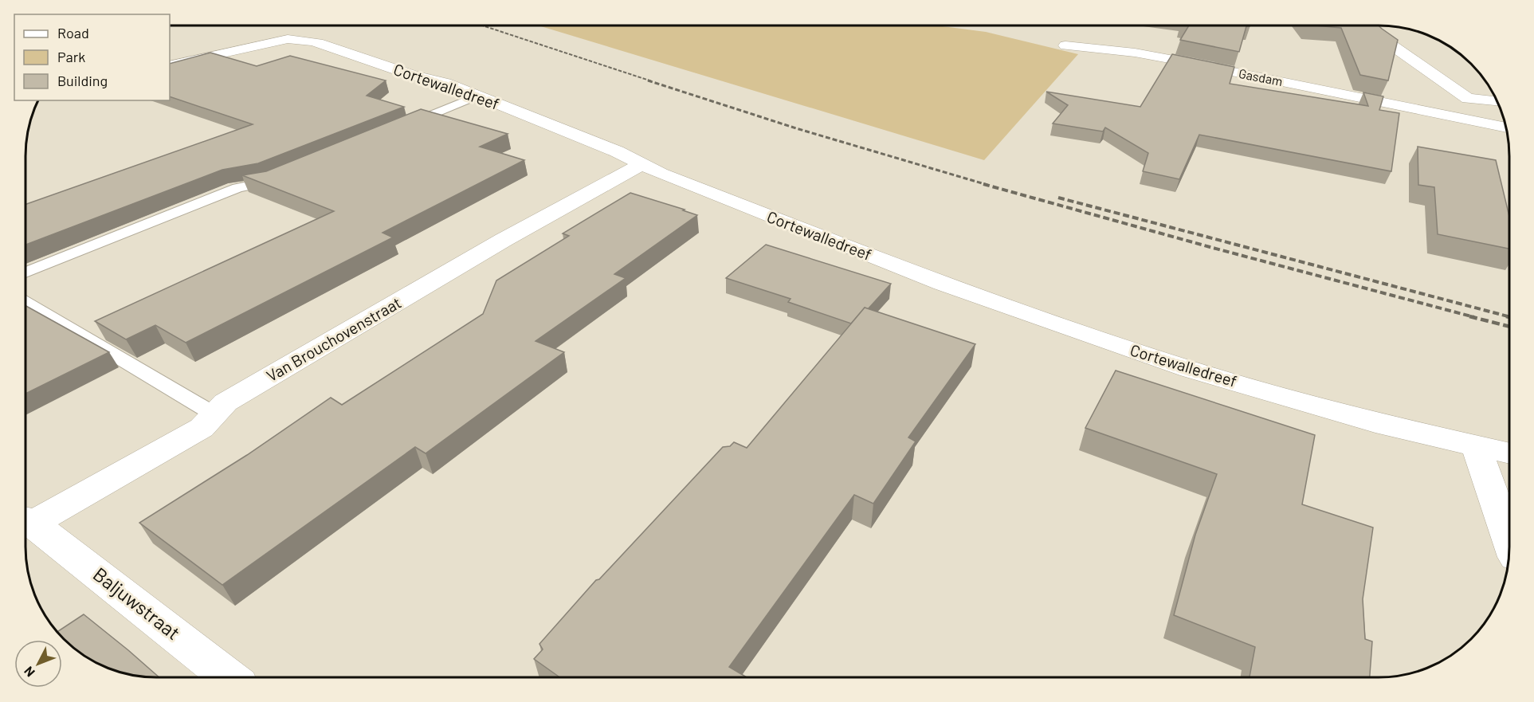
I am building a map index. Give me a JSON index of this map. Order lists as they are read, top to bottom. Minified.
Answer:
{"streets":{"street":["Gasdam","Cortewalledreef","Van Brouchovenstraat","Baljuwstraat"]},"crossings":[["Cortewalledreef","Van Brouchovenstraat"],["Van Brouchovenstraat","Baljuwstraat"]],"legend":["Road","Park","Building"],"north":"bottom left"}
